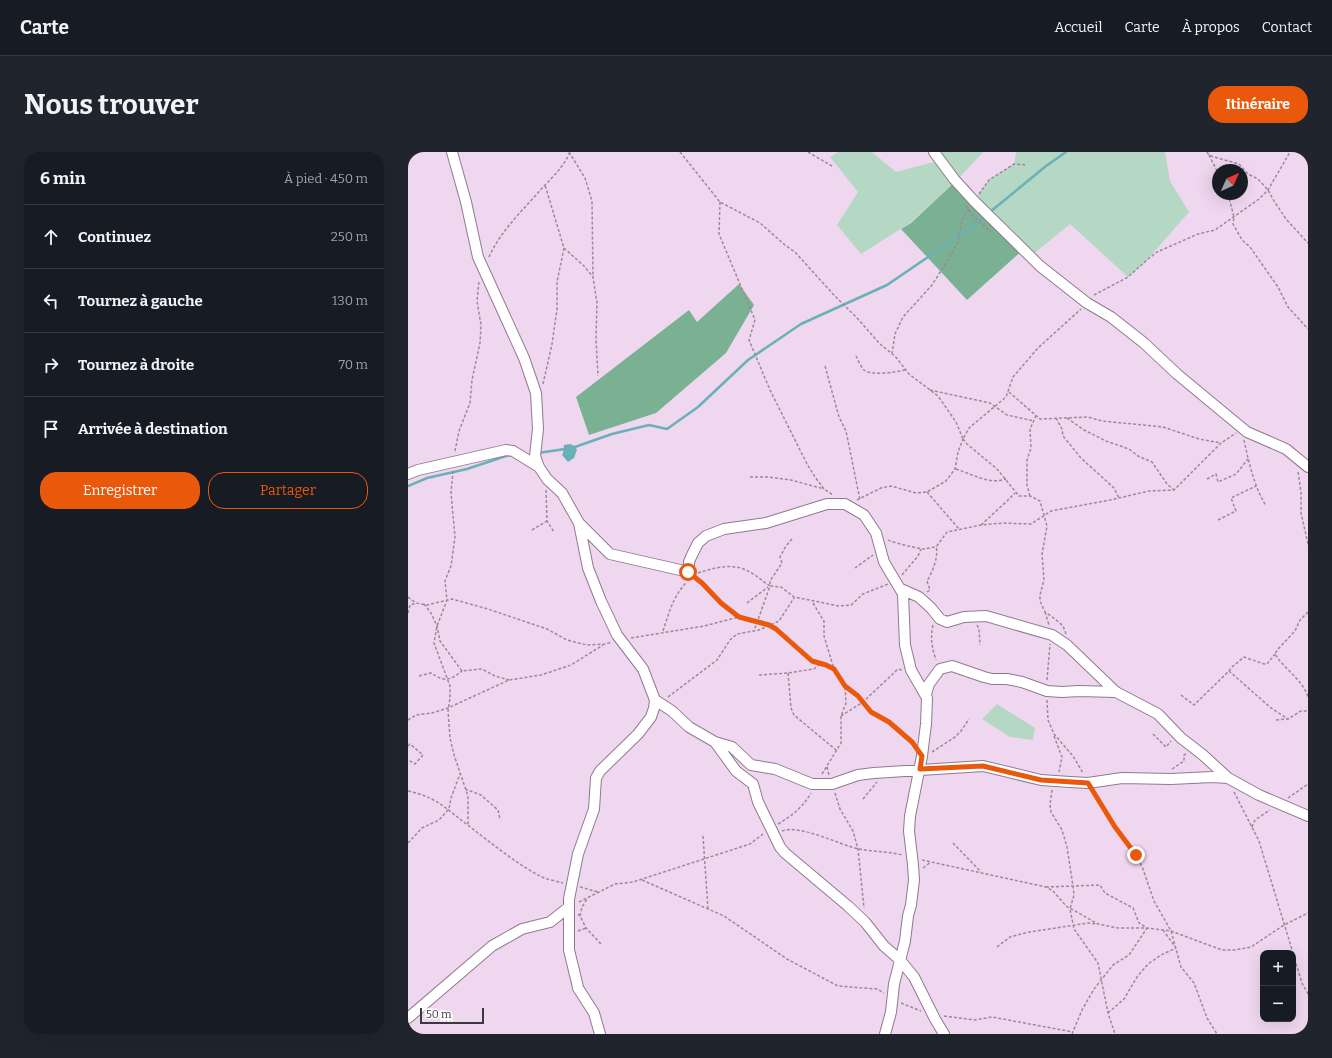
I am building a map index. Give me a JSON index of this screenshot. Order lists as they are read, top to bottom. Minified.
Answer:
{"scale_bar":"50 m","north":"top right","page":{"header":"Carte","nav":["Accueil","Carte","À propos","Contact"],"buttons":["Itinéraire",["Enregistrer","Partager"]],"title":"Nous trouver","heading":["6 min","À pied · 450 m"],"list":[["Continuez","250 m"],["Tournez à gauche","130 m"],["Tournez à droite","70 m"],"Arrivée à destination"],"map_buttons":["+","−"],"scale":"50 m"}}
